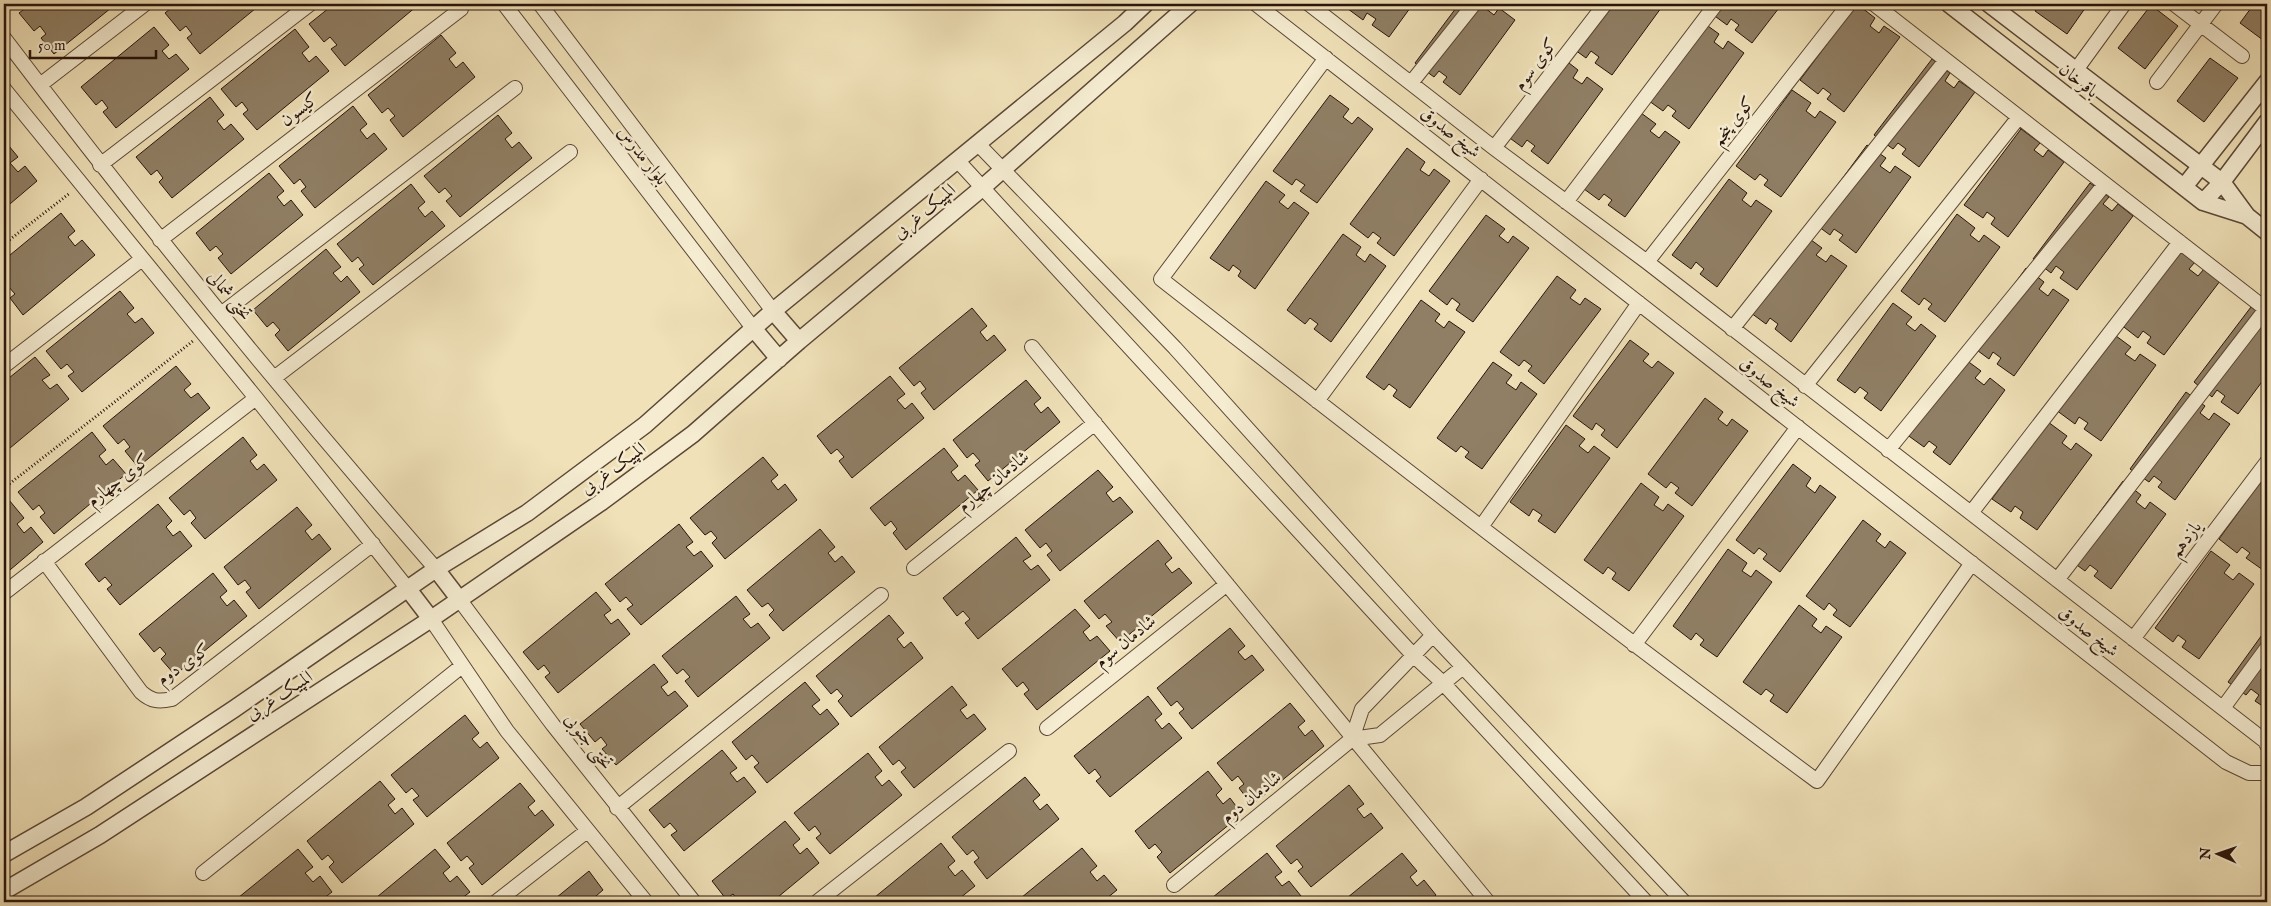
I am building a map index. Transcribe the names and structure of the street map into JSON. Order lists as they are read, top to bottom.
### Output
{
  "streets": {
    "street": [
      "کوی سوم",
      "باقرخان",
      "کیسون",
      "کوی پنجم",
      "شیخ صدوق",
      "بلوار مدرس",
      "المپیک غربی",
      "تختی شمالی",
      "کوی چهارم",
      "شادمان چهارم",
      "یازدهم",
      "شادمان سوم",
      "کوی دوم",
      "تختی جنوبی",
      "شادمان دوم"
    ]
  },
  "crossings": [
    ["کوی سوم", "شیخ صدوق"],
    ["کیسون", "تختی شمالی"],
    ["کوی پنجم", "شیخ صدوق"],
    ["شیخ صدوق", "یازدهم"],
    ["بلوار مدرس", "المپیک غربی"],
    ["المپیک غربی", "تختی شمالی"],
    ["المپیک غربی", "تختی جنوبی"],
    ["کوی چهارم", "کوی دوم"]
  ],
  "scale_bar": "50 m",
  "north": "left"
}
